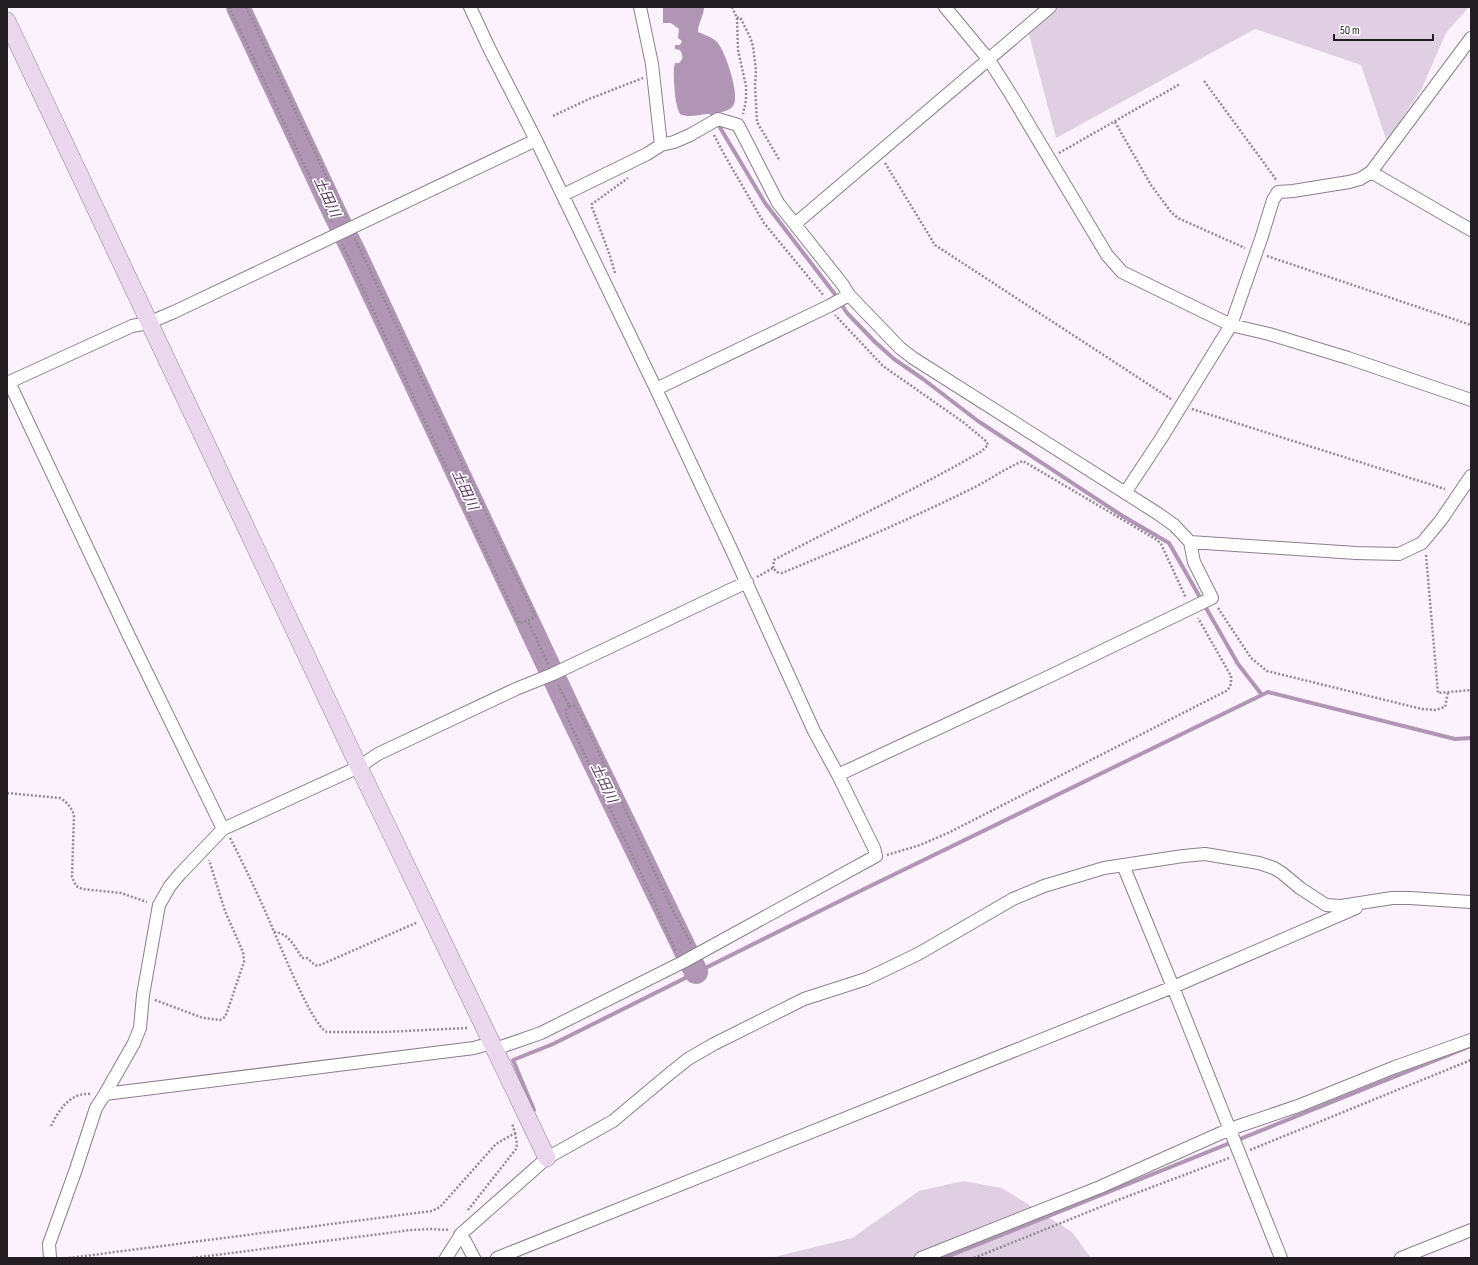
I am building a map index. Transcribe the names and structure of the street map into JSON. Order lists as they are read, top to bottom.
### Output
{
  "water": ["土田川"],
  "scale_bar": "50 m"
}
